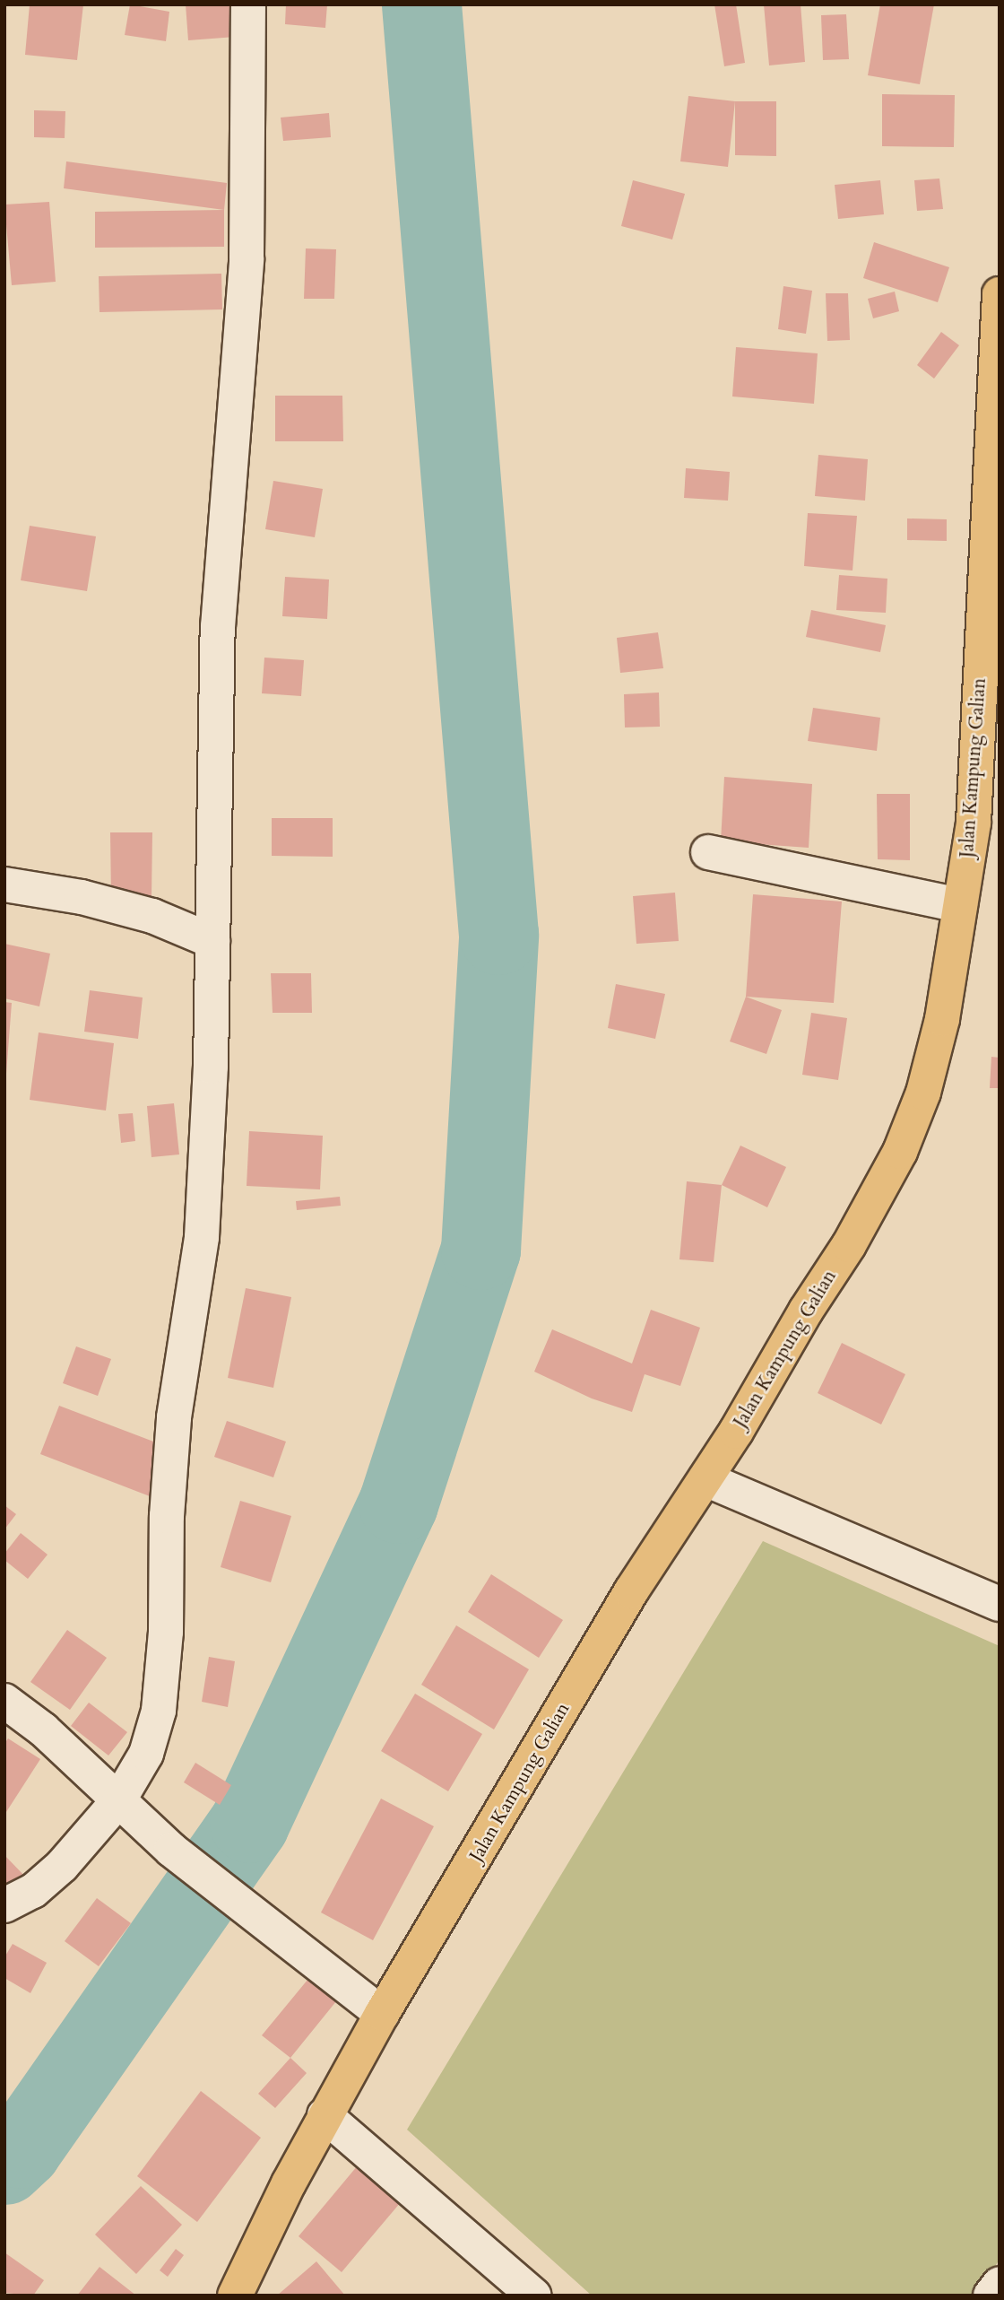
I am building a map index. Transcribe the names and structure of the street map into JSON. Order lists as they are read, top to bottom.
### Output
{
  "streets": {
    "main road": ["Jalan Kampung Galian"]
  }
}
